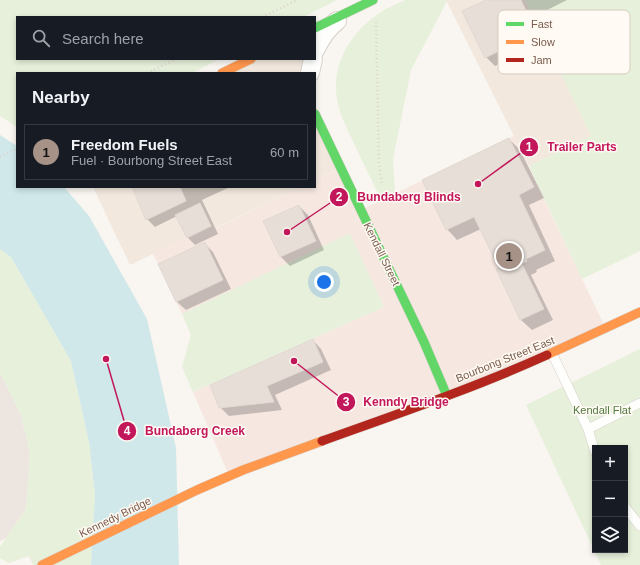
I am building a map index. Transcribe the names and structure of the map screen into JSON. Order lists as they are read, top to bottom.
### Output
{
  "streets": {
    "main road": ["Kendall Street", "Bourbong Street East", "Kennedy Bridge"]
  },
  "crossings": [
    ["Kendall Street", "Bourbong Street East"],
    ["Bourbong Street East", "Kennedy Bridge"]
  ],
  "parks": ["Kendall Flat"],
  "places": [
    "Trailer Parts",
    "Bundaberg Blinds",
    "Bundaberg Creek",
    "Kenndy Bridge"
  ],
  "legend": ["Fast", "Slow", "Jam"],
  "page": {
    "search": "Search here",
    "heading": "Nearby",
    "list": [
      {
        "mark": "1",
        "name": "Freedom Fuels",
        "note": "Fuel · Bourbong Street East",
        "value": "60 m"
      }
    ],
    "pins": "1",
    "map_buttons": ["+", "−"]
  }
}
